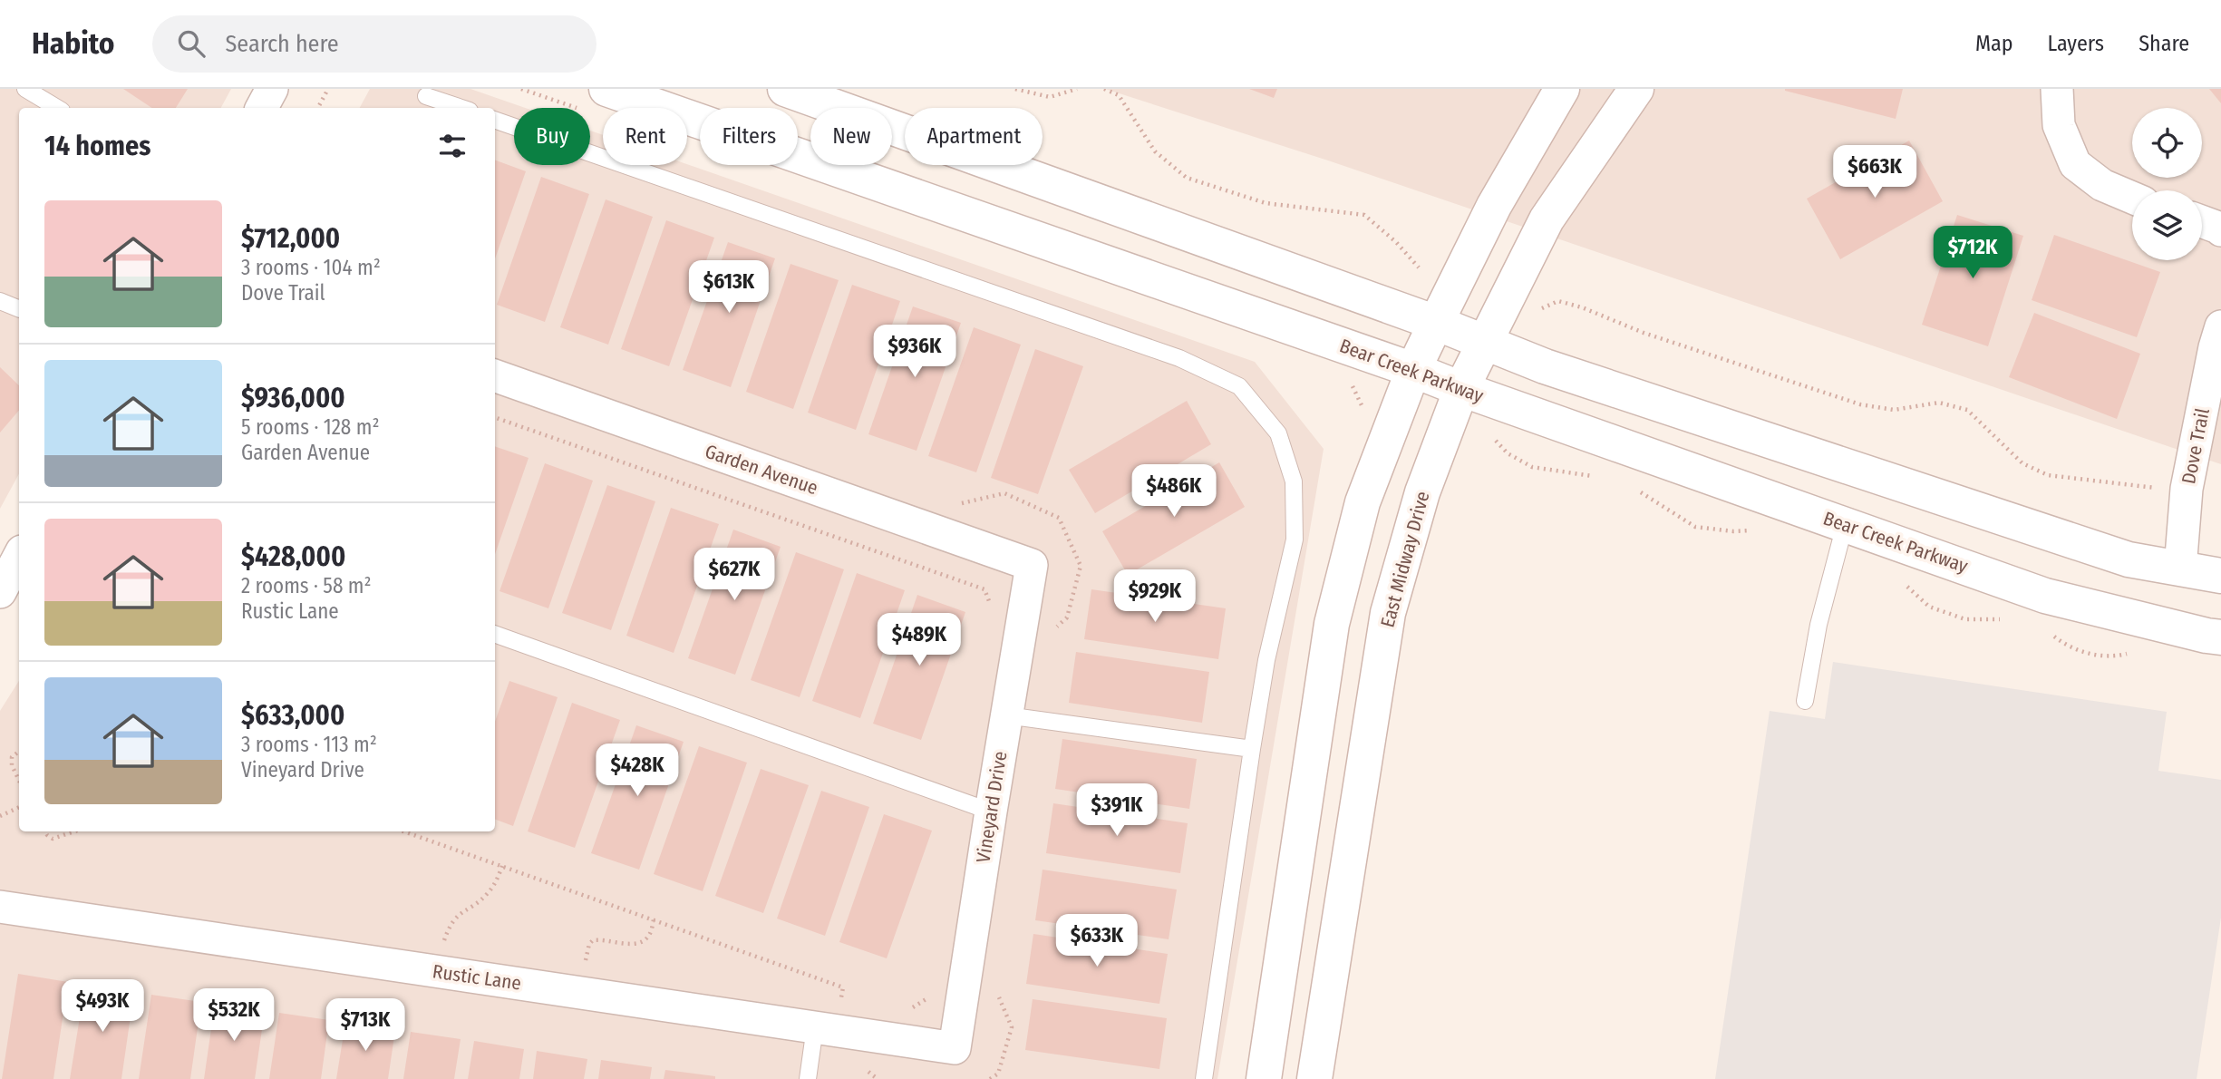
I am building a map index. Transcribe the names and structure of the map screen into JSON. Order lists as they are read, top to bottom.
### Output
{
  "streets": {
    "street": [
      "Bear Creek Parkway",
      "Dove Trail",
      "Garden Avenue",
      "East Midway Drive",
      "Vineyard Drive",
      "Rustic Lane"
    ]
  },
  "crossings": [
    ["Bear Creek Parkway", "East Midway Drive"],
    ["Garden Avenue", "Vineyard Drive"],
    ["Vineyard Drive", "Rustic Lane"]
  ],
  "page": {
    "header": "Habito",
    "search": "Search here",
    "nav": ["Map", "Layers", "Share"],
    "chip": [
      "Buy",
      "Rent",
      "Filters",
      "New",
      "Apartment"
    ],
    "heading": "14 homes",
    "price": [
      "$663K",
      "$712K",
      "$613K",
      "$936K",
      "$486K",
      "$627K",
      "$929K",
      "$489K",
      "$428K",
      "$391K",
      "$633K",
      "$493K",
      "$532K",
      "$713K"
    ],
    "list": [
      {
        "name": "$712,000",
        "note": "3 rooms · 104 m² · Dove Trail"
      },
      {
        "name": "$936,000",
        "note": "5 rooms · 128 m² · Garden Avenue"
      },
      {
        "name": "$428,000",
        "note": "2 rooms · 58 m² · Rustic Lane"
      },
      {
        "name": "$633,000",
        "note": "3 rooms · 113 m² · Vineyard Drive"
      }
    ]
  }
}
